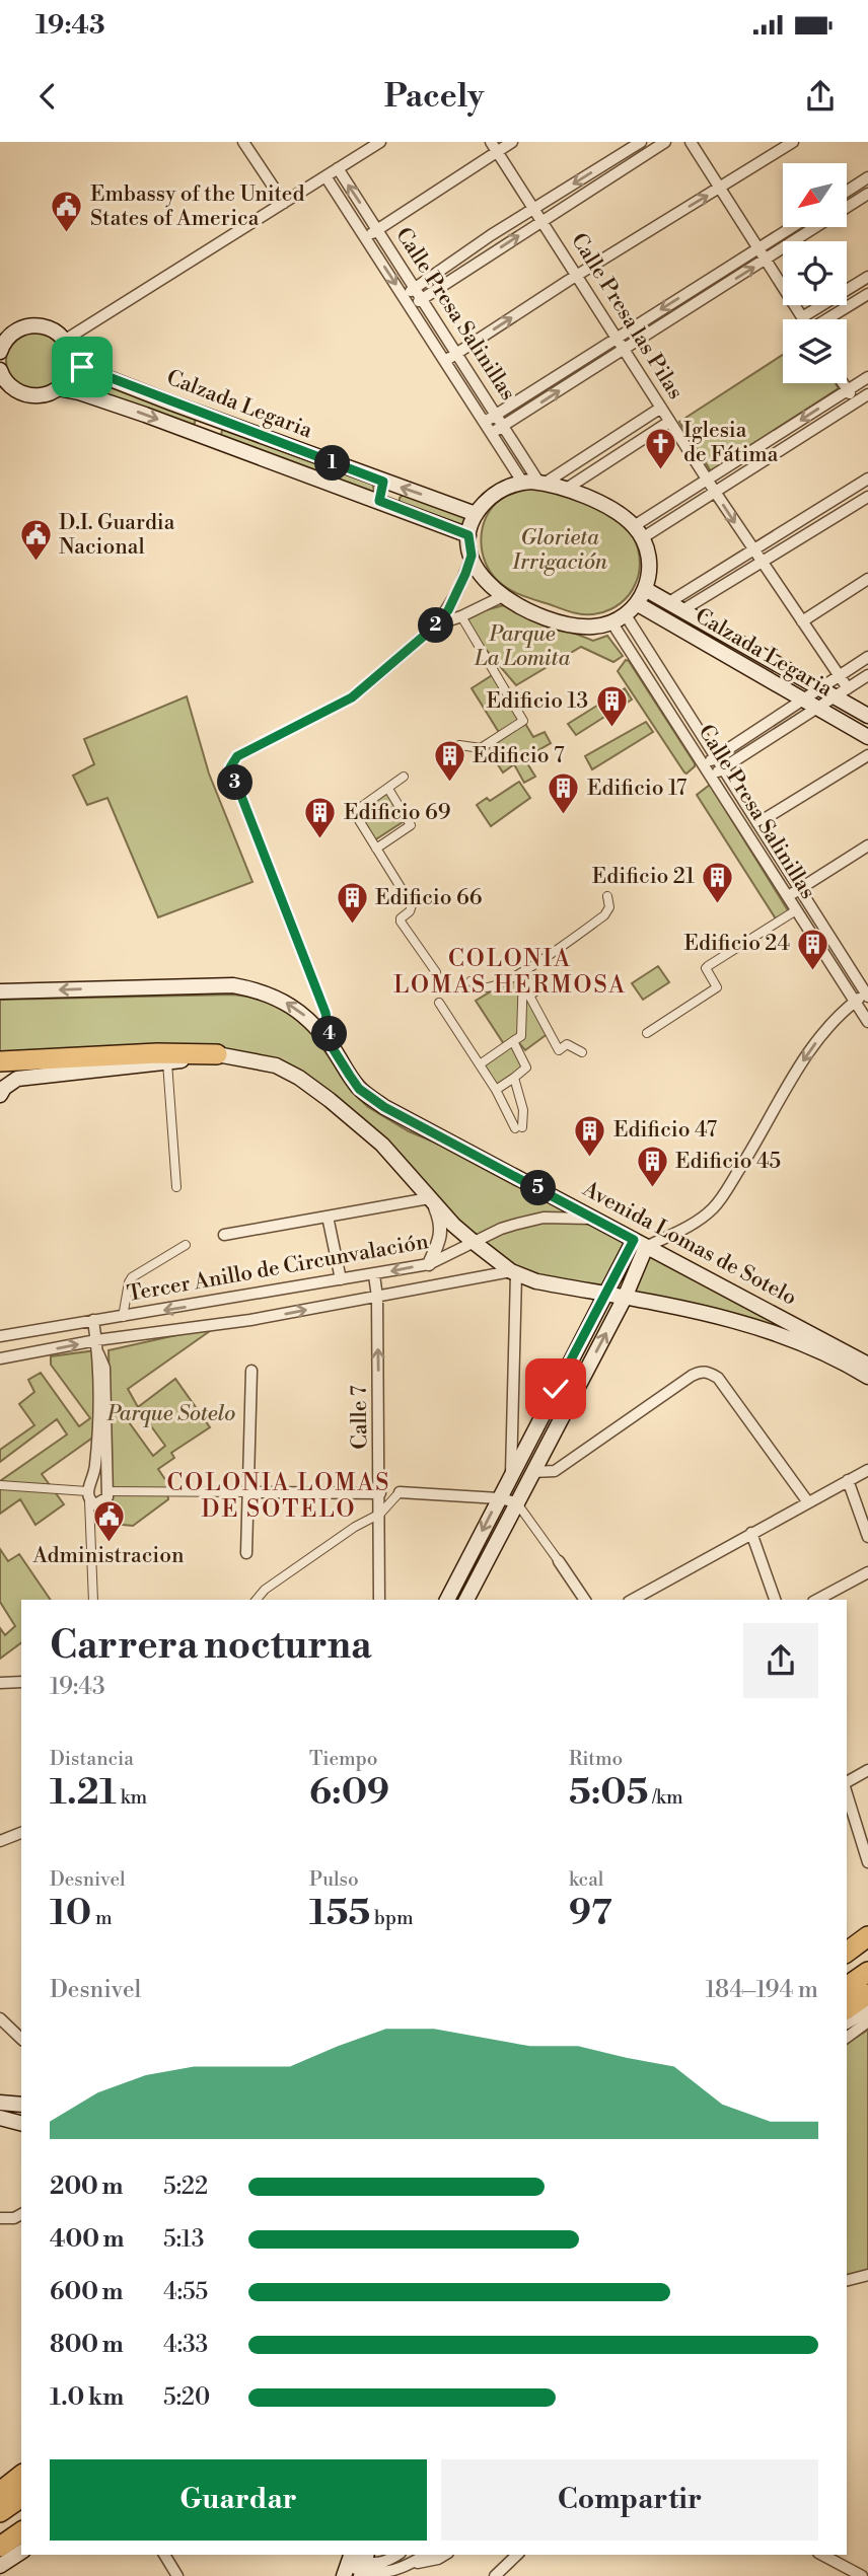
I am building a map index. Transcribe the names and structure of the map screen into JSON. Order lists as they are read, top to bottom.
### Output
{
  "streets": {
    "main road": ["Calzada Legaria", "Avenida Lomas de Sotelo"],
    "street": [
      "Calle Presa Salinillas",
      "Calle Presa las Pilas",
      "Tercer Anillo de Circunvalación",
      "Calle 7"
    ]
  },
  "crossings": [
    ["Calle Presa Salinillas", "Calzada Legaria"],
    ["Avenida Lomas de Sotelo", "Tercer Anillo de Circunvalación"],
    ["Tercer Anillo de Circunvalación", "Calle 7"]
  ],
  "one_way": ["Calle 7"],
  "districts": ["COLONIA LOMAS HERMOSA", "COLONIA LOMAS DE SOTELO"],
  "parks": ["Glorieta Irrigación", "Parque La Lomita", "Parque Sotelo"],
  "places": {
    "public building": ["Embassy of the United States of America", "D.I. Guardia Nacional", "Administracion"],
    "church": ["Iglesia de Fátima"],
    "building": [
      "Edificio 13",
      "Edificio 7",
      "Edificio 17",
      "Edificio 69",
      "Edificio 21",
      "Edificio 66",
      "Edificio 24",
      "Edificio 47",
      "Edificio 45"
    ]
  },
  "north": "bottom left",
  "page": {
    "status": "19:43",
    "header": "Pacely",
    "pins": [
      "1",
      "2",
      "3",
      "4",
      "5"
    ],
    "heading": ["Carrera nocturna", "19:43"],
    "stats": [
      ["Distancia", "1.21 km"],
      ["Tiempo", "6:09"],
      ["Ritmo", "5:05 /km"],
      ["Desnivel", "10 m"],
      ["Pulso", "155 bpm"],
      ["kcal", "97"]
    ],
    "chart": ["Desnivel", "184–194 m"],
    "list": [
      {
        "name": "200 m",
        "note": "5:22"
      },
      {
        "name": "400 m",
        "note": "5:13"
      },
      {
        "name": "600 m",
        "note": "4:55"
      },
      {
        "name": "800 m",
        "note": "4:33"
      },
      {
        "name": "1.0 km",
        "note": "5:20"
      }
    ],
    "buttons": ["Guardar", "Compartir"]
  }
}
